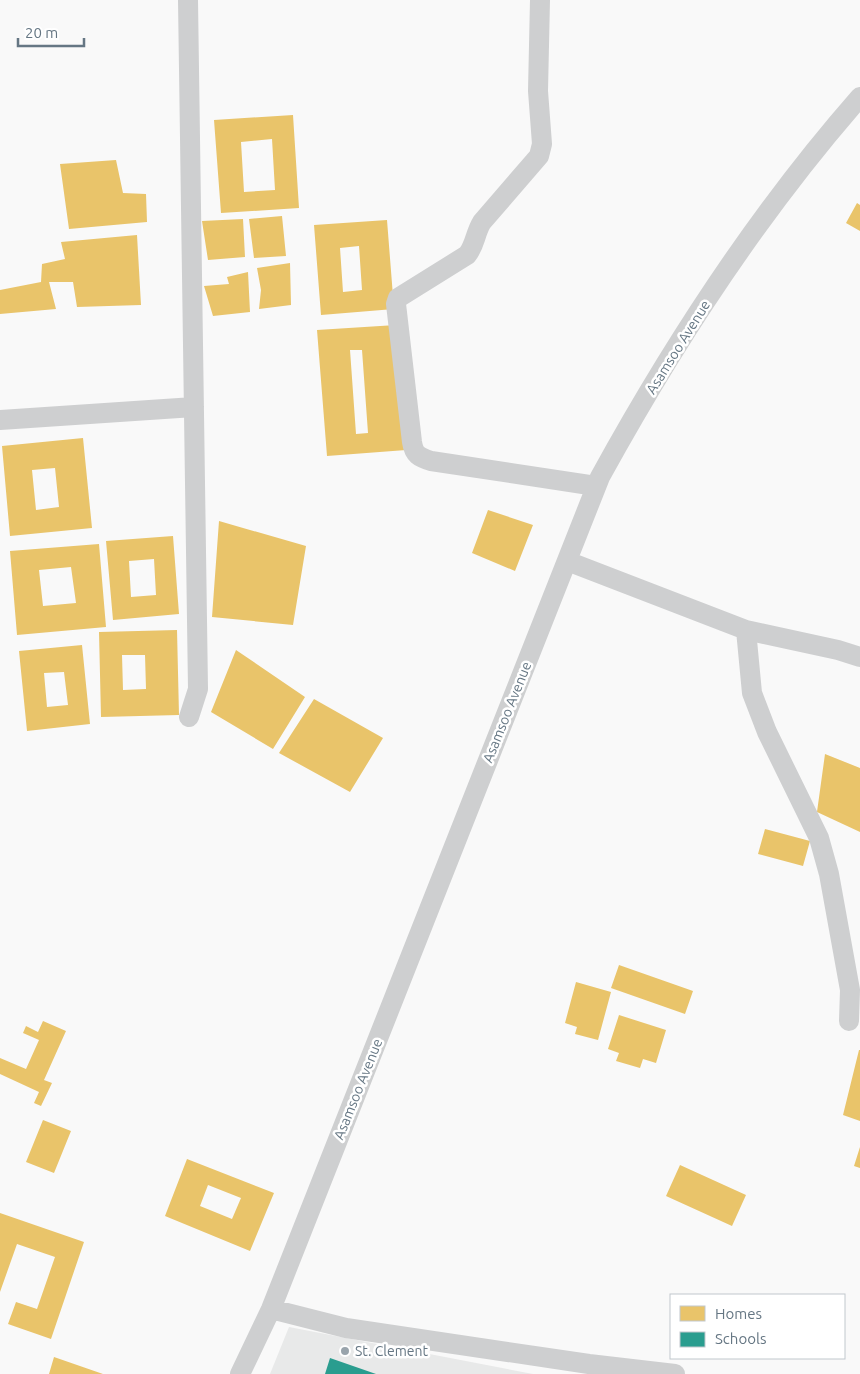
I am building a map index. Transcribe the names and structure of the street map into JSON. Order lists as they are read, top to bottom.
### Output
{
  "streets": {
    "street": ["Asamsoo Avenue"]
  },
  "places": ["St. Clement"],
  "legend": ["Homes", "Schools"],
  "scale_bar": "20 m"
}
